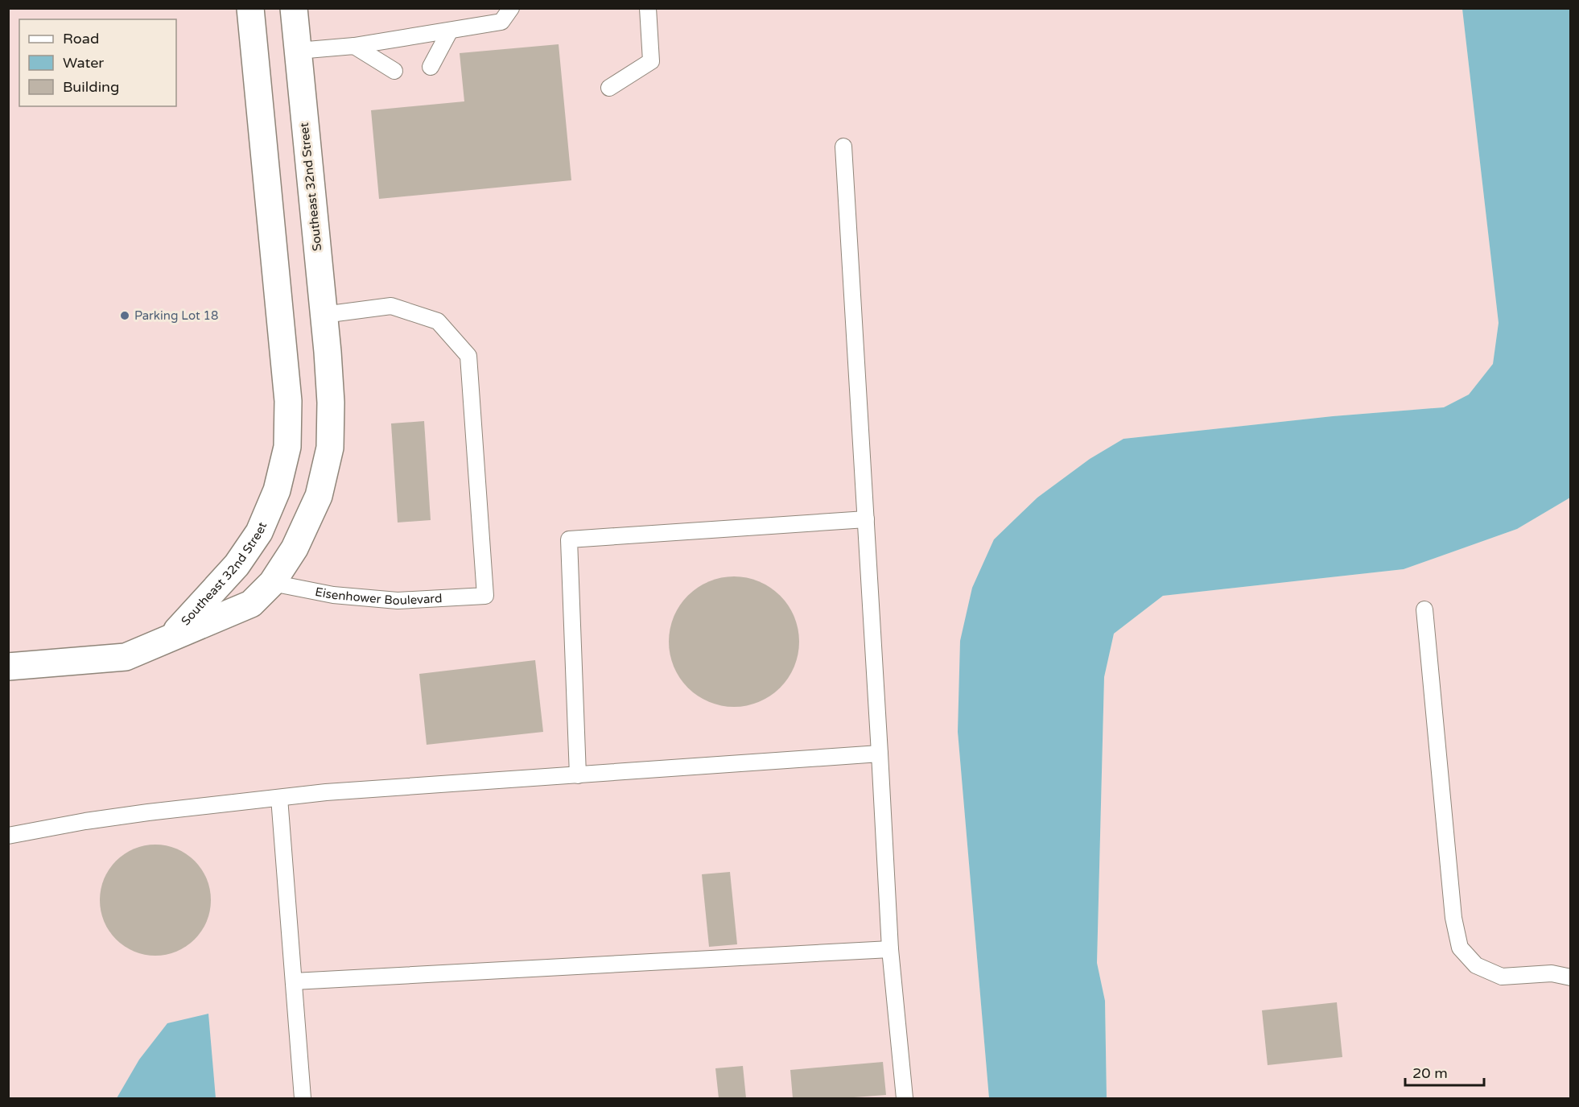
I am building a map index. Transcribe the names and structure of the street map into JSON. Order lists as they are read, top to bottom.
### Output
{
  "streets": {
    "street": ["Southeast 32nd Street"],
    "lane": ["Eisenhower Boulevard"]
  },
  "crossings": [
    ["Southeast 32nd Street", "Eisenhower Boulevard"]
  ],
  "places": ["Parking Lot 18"],
  "legend": ["Road", "Water", "Building"],
  "scale_bar": "20 m"
}
